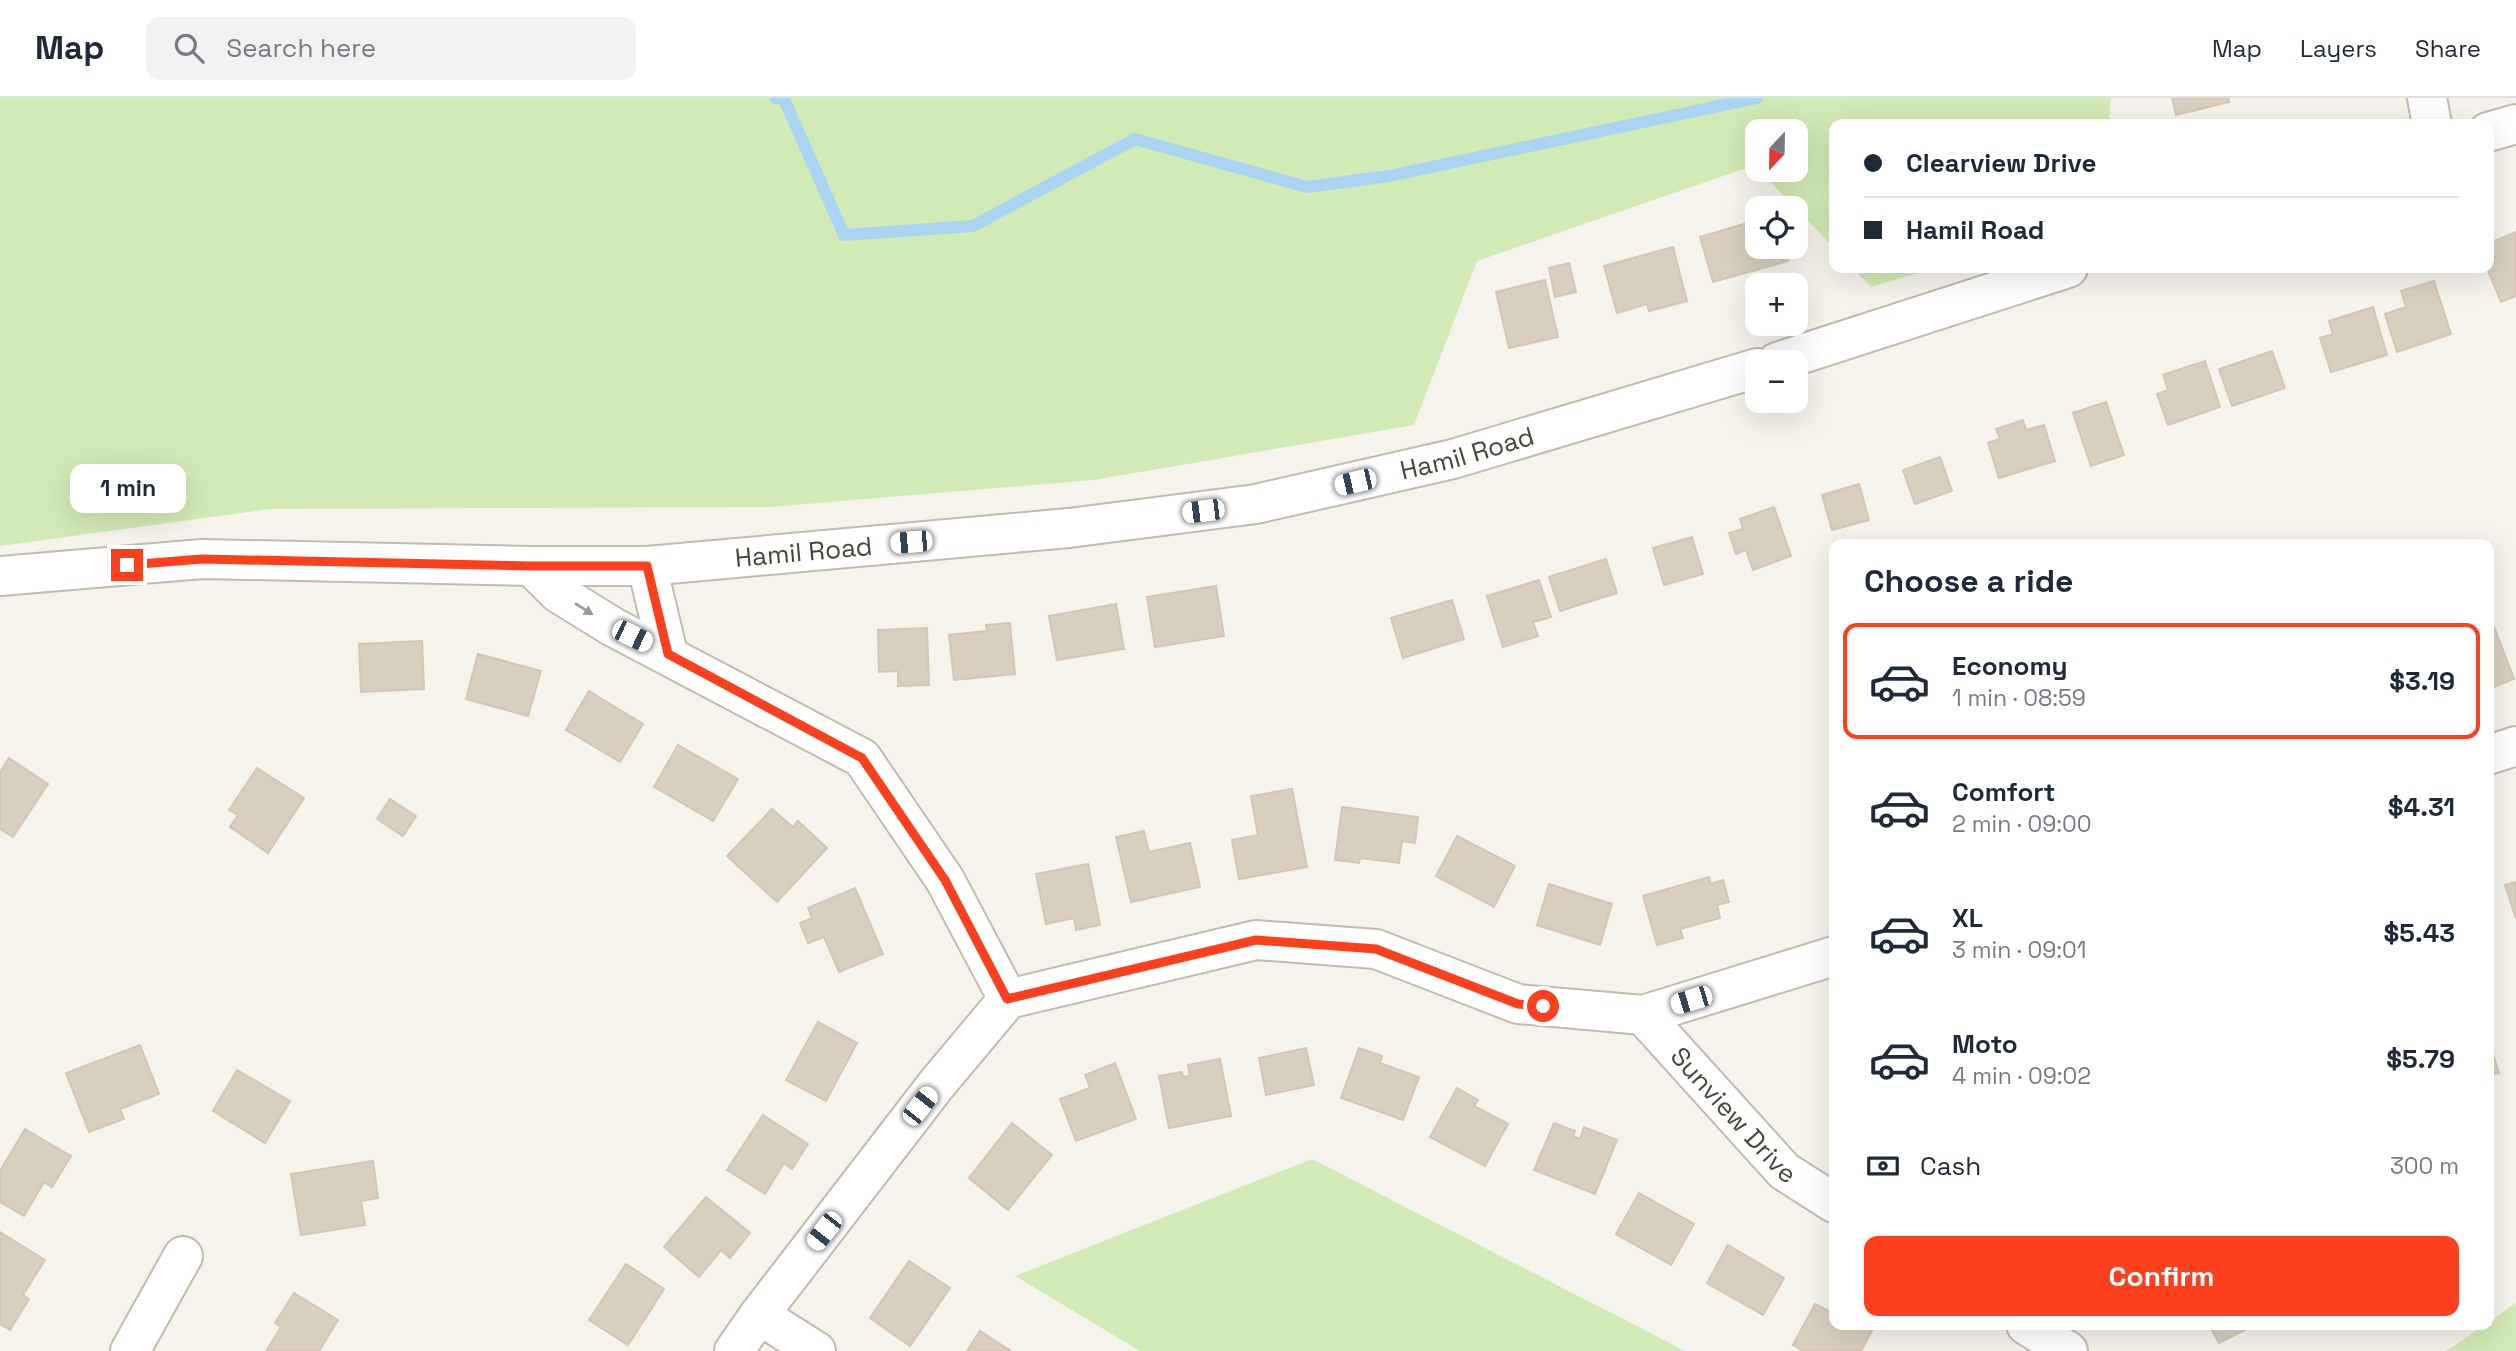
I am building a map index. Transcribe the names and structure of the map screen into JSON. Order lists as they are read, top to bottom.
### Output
{
  "streets": {
    "street": ["Hamil Road", "Sunview Drive"]
  },
  "north": "bottom",
  "page": {
    "header": "Map",
    "search": "Search here",
    "nav": ["Map", "Layers", "Share"],
    "map_buttons": ["+", "−"],
    "banner": ["Clearview Drive", "Hamil Road"],
    "bubble": "1 min",
    "heading": "Choose a ride",
    "list": [
      {
        "name": "Economy",
        "note": "1 min · 08:59",
        "value": "$3.19"
      },
      {
        "name": "Comfort",
        "note": "2 min · 09:00",
        "value": "$4.31"
      },
      {
        "name": "XL",
        "note": "3 min · 09:01",
        "value": "$5.43"
      },
      {
        "name": "Moto",
        "note": "4 min · 09:02",
        "value": "$5.79"
      }
    ],
    "pay": ["Cash", "300 m"],
    "buttons": "Confirm"
  }
}
